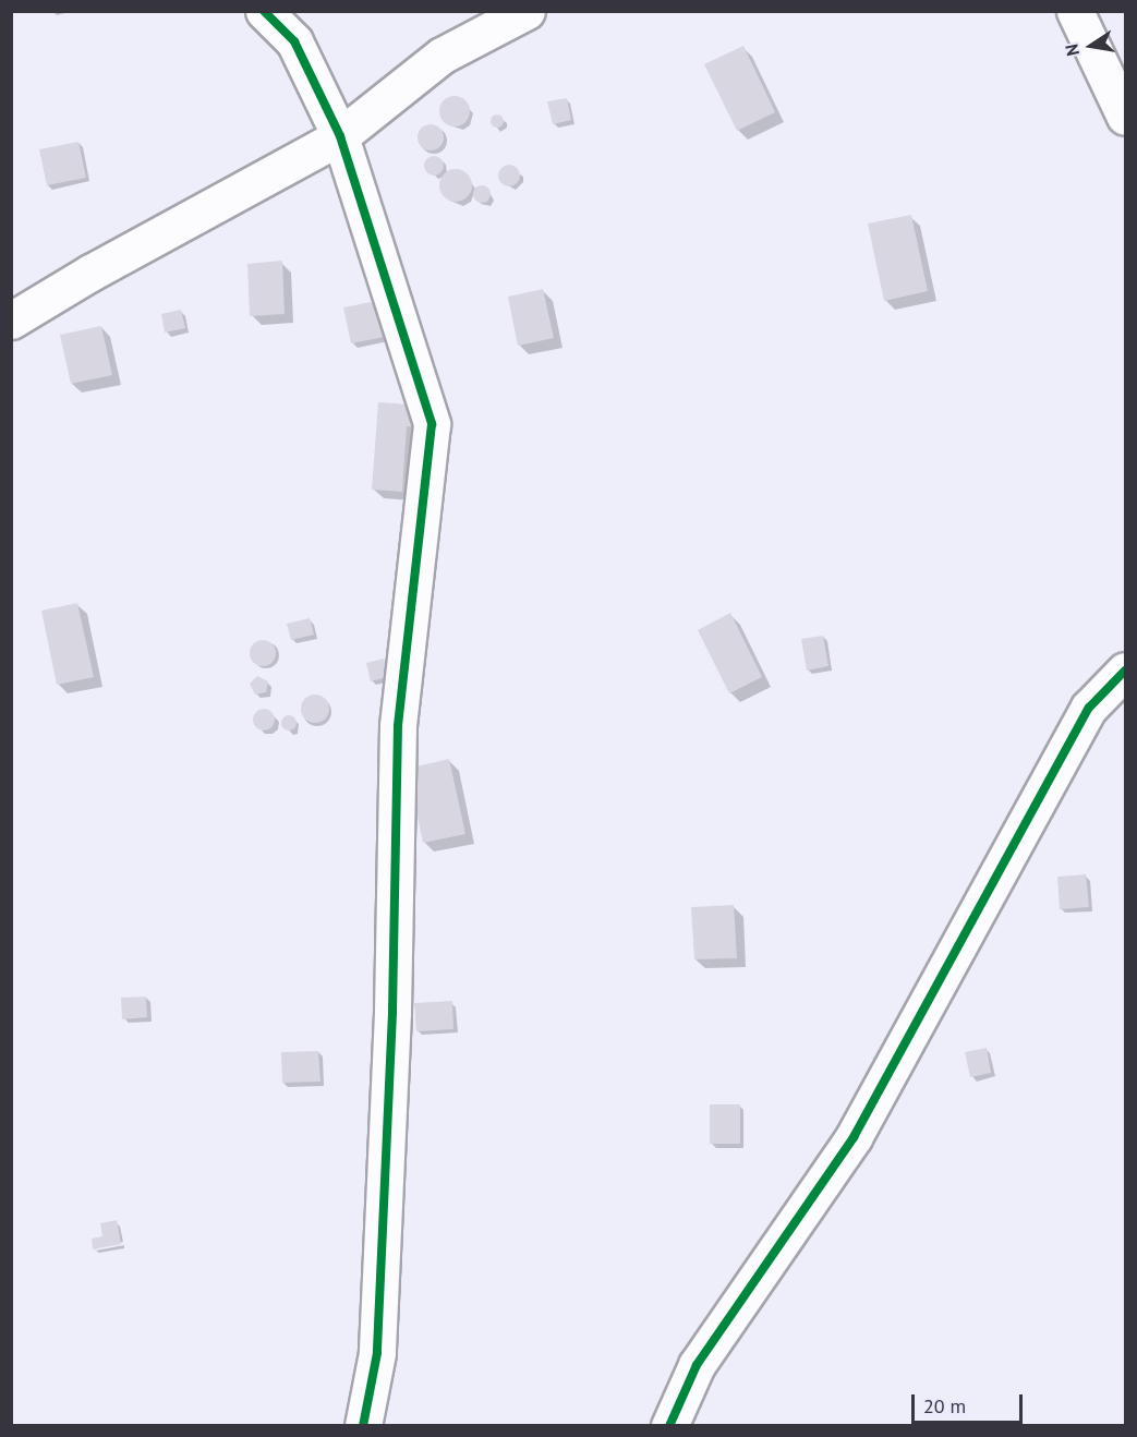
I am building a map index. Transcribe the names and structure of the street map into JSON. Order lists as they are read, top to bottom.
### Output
{
  "scale_bar": "20 m",
  "north": "left"
}
